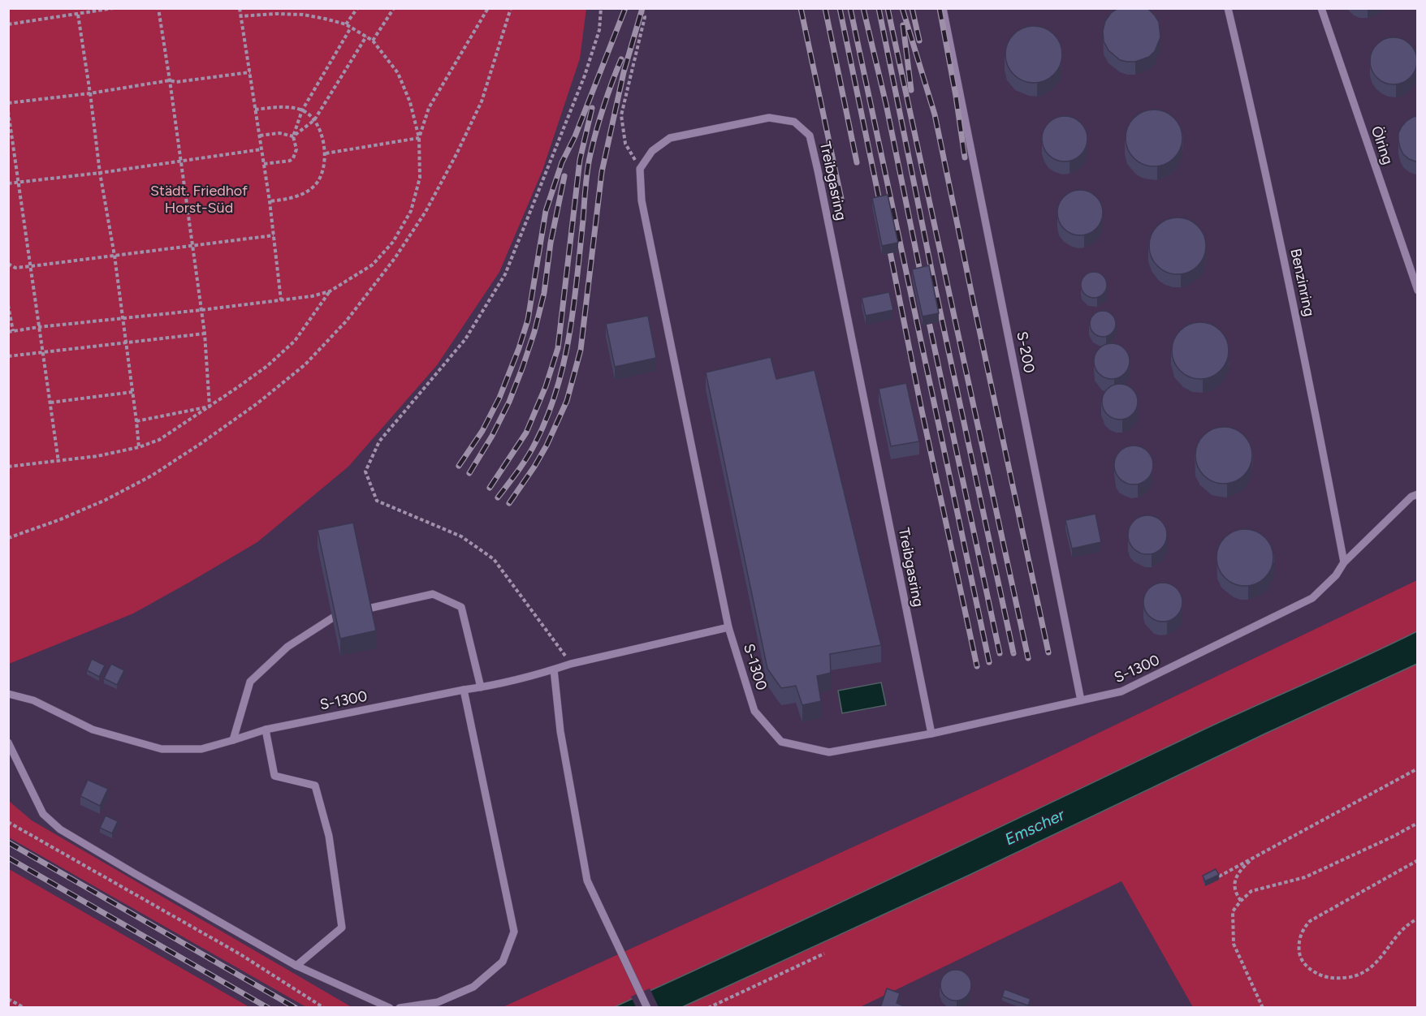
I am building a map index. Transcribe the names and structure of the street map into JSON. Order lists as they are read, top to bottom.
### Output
{
  "streets": {
    "lane": [
      "Ölring",
      "Treibgasring",
      "Benzinring",
      "S-200",
      "S-1300"
    ]
  },
  "crossings": [
    ["Treibgasring", "S-1300"],
    ["Benzinring", "S-1300"],
    ["S-200", "S-1300"]
  ],
  "water": ["Emscher"],
  "parks": ["Städt. Friedhof Horst-Süd"]
}
